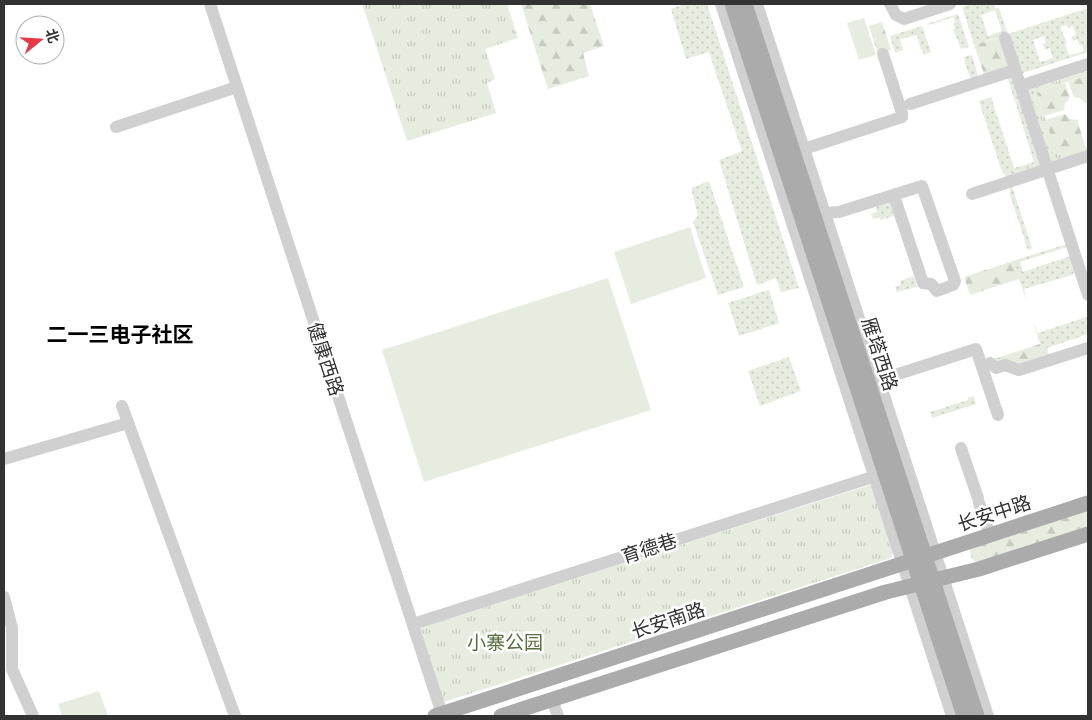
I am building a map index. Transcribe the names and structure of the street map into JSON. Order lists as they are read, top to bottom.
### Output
{
  "streets": {
    "main road": ["雁塔西路", "长安中路", "长安南路"],
    "street": ["健康西路", "育德巷"]
  },
  "crossings": [
    ["雁塔西路", "长安中路"],
    ["雁塔西路", "育德巷"],
    ["雁塔西路", "长安南路"],
    ["健康西路", "育德巷"],
    ["健康西路", "长安南路"],
    ["长安中路", "长安南路"]
  ],
  "districts": ["二一三电子社区"],
  "parks": ["小寨公园"],
  "north": "right"
}
